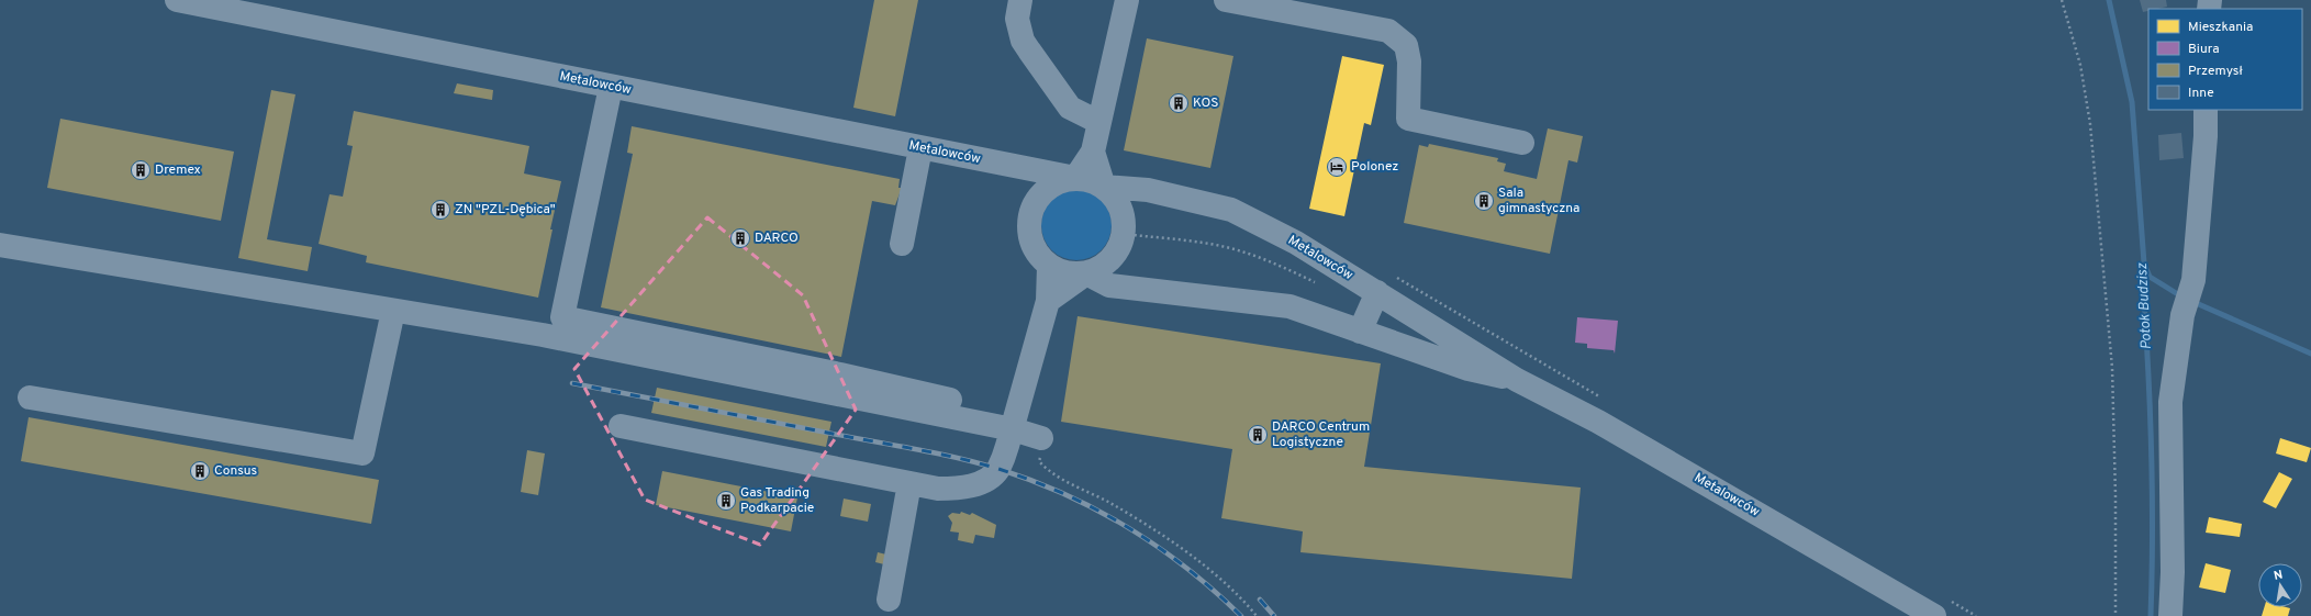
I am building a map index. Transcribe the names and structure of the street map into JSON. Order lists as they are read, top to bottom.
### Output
{
  "streets": {
    "street": ["Metalowców"]
  },
  "water": ["Potok Budzisz"],
  "places": {
    "building": [
      "KOS",
      "Dremex",
      "Sala gimnastyczna",
      "ZN \"PZL-Dębica\"",
      "DARCO",
      "DARCO Centrum Logistyczne",
      "Consus",
      "Gas Trading Podkarpacie"
    ],
    "hotel": ["Polonez"]
  },
  "legend": [
    "Mieszkania",
    "Biura",
    "Przemysł",
    "Inne"
  ],
  "north": "top"
}
